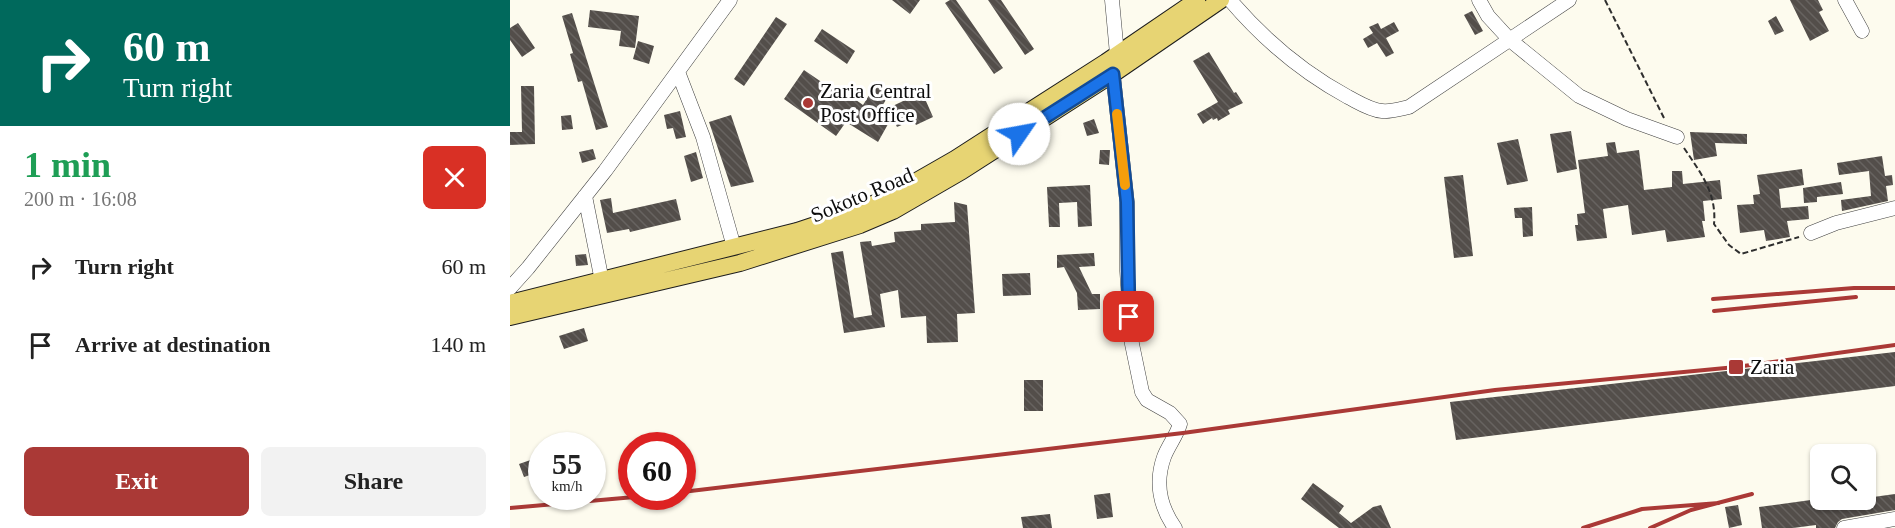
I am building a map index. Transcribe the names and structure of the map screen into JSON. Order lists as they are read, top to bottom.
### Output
{
  "streets": {
    "main road": ["Sokoto Road"]
  },
  "places": {
    "other": ["Zaria Central Post Office"],
    "transit": ["Zaria"]
  },
  "page": {
    "turn": ["60 m", "Turn right"],
    "heading": ["1 min", "200 m · 16:08"],
    "list": [
      {
        "name": "Turn right",
        "value": "60 m"
      },
      {
        "name": "Arrive at destination",
        "value": "140 m"
      }
    ],
    "speed": "55 km/h",
    "limit": "60",
    "buttons": ["Exit", "Share"]
  }
}
